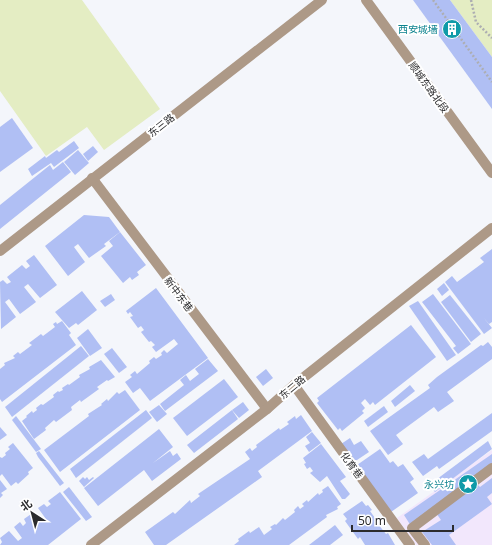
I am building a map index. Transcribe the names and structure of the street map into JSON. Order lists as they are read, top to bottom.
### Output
{
  "streets": {
    "street": [
      "顺城东路北段",
      "东三路",
      "新中东巷",
      "东二路",
      "化育巷"
    ]
  },
  "crossings": [
    ["东三路", "新中东巷"],
    ["新中东巷", "东二路"],
    ["东二路", "化育巷"]
  ],
  "places": {
    "building": ["西安城墙"],
    "place": ["永兴坊"]
  },
  "scale_bar": "50 m",
  "north": "top left"
}
